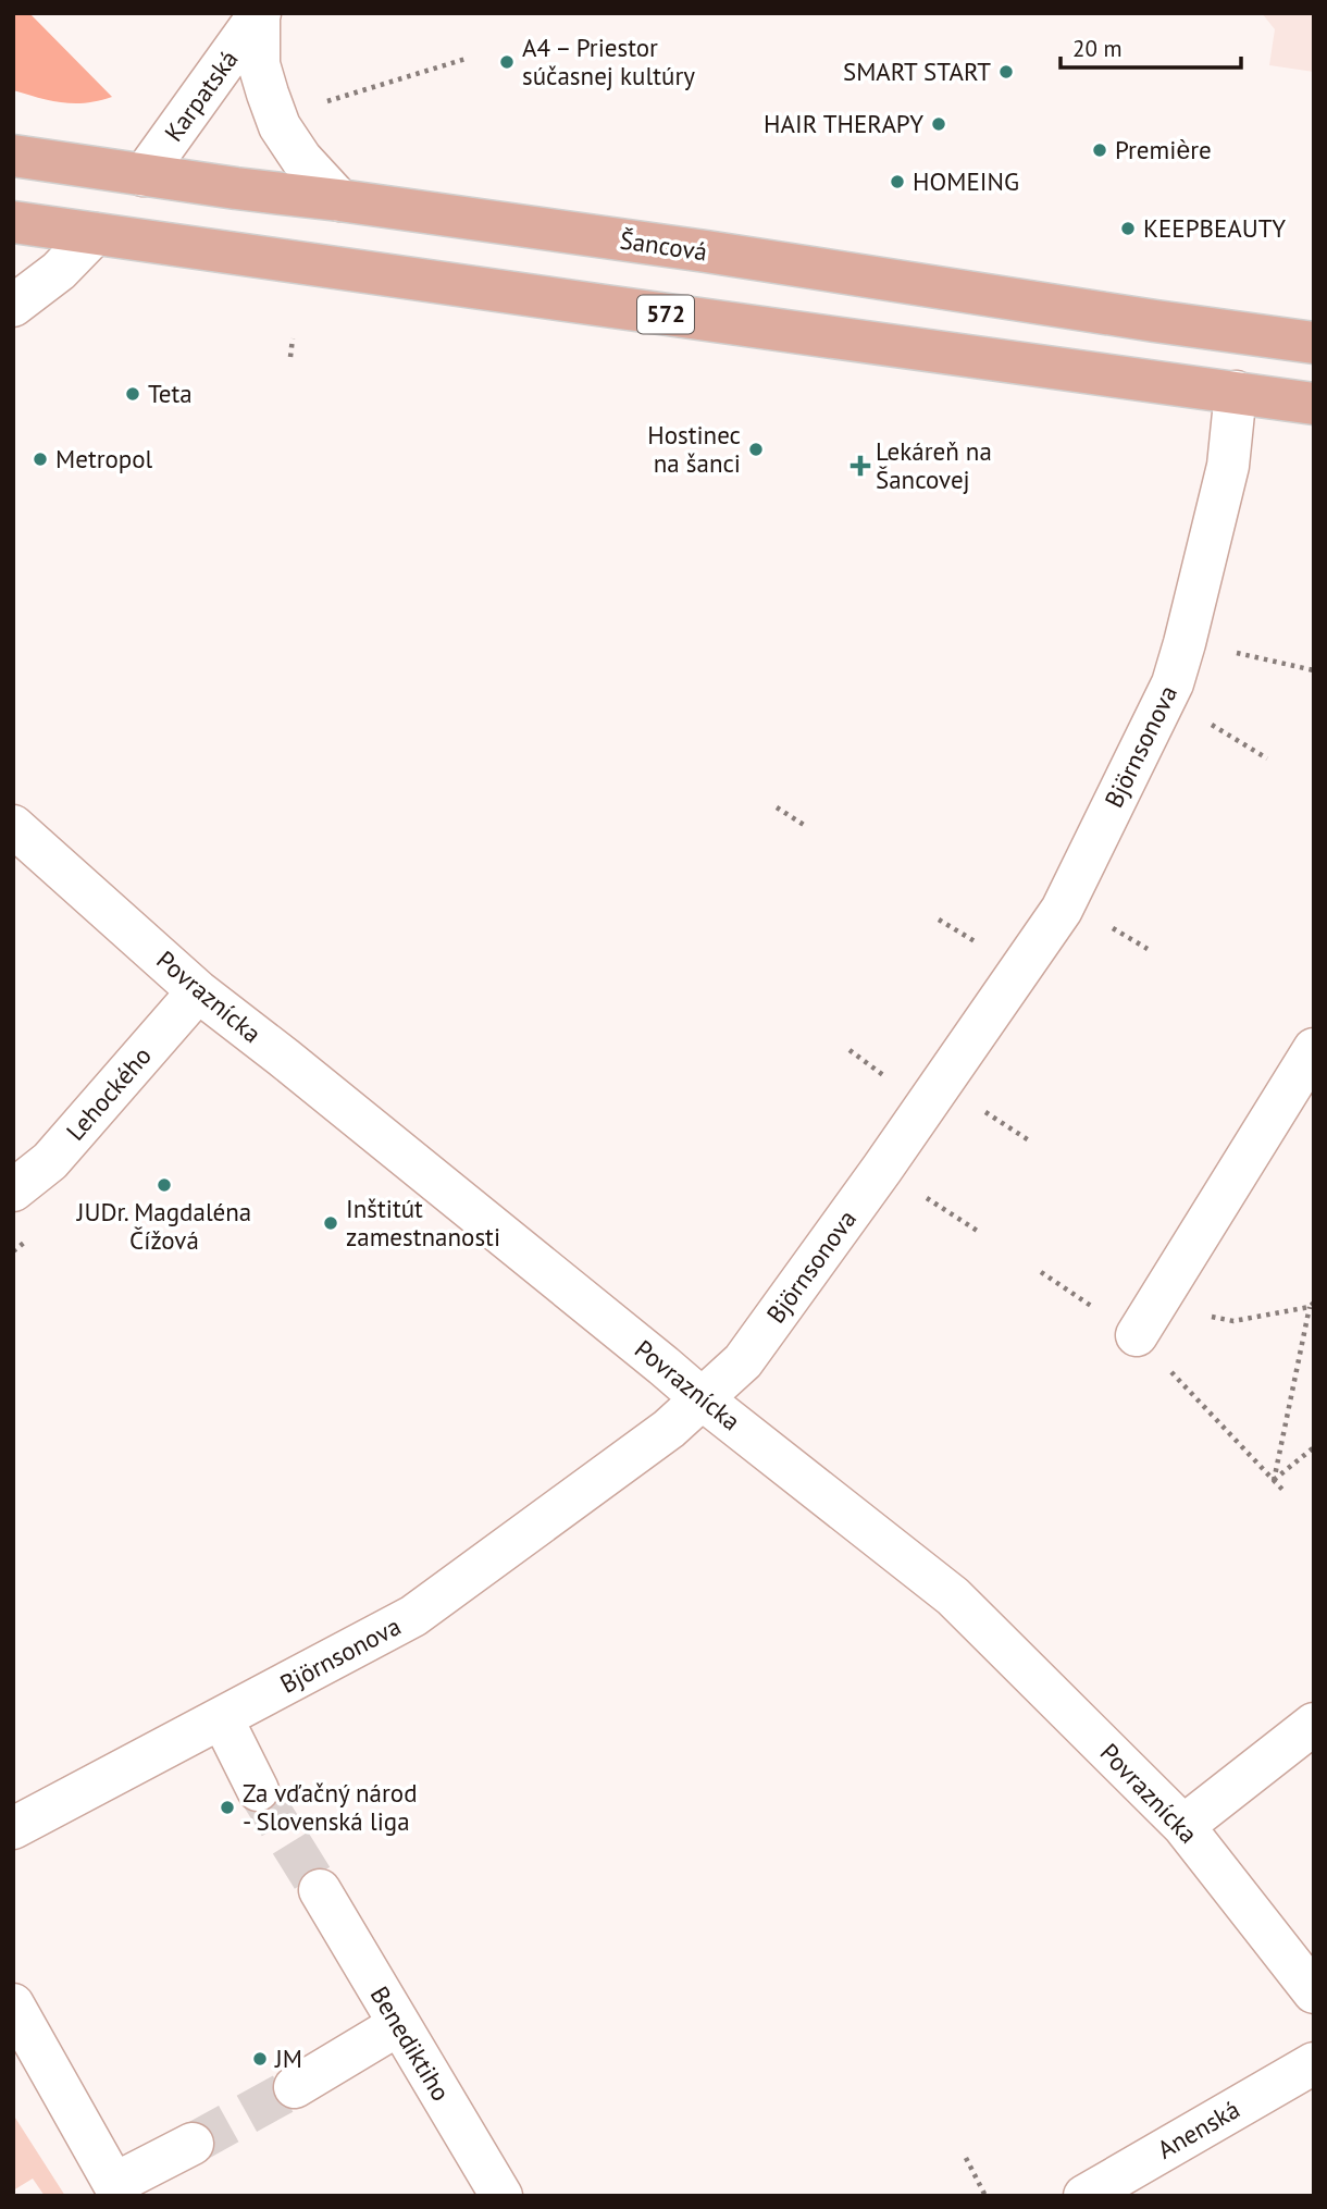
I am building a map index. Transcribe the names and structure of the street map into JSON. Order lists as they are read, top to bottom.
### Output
{
  "streets": {
    "main road": ["Šancová", "572"],
    "street": [
      "Karpatská",
      "Björnsonova",
      "Povraznícka",
      "Lehockého",
      "Benediktiho",
      "Anenská"
    ]
  },
  "crossings": [
    ["Karpatská", "Šancová"],
    ["572", "Björnsonova"],
    ["Björnsonova", "Povraznícka"],
    ["Povraznícka", "Lehockého"]
  ],
  "places": {
    "other": [
      "A4 – Priestor súčasnej kultúry",
      "SMART START",
      "HAIR THERAPY",
      "Premiѐre",
      "HOMEING",
      "KEEPBEAUTY",
      "Teta",
      "Hostinec na šanci",
      "Metropol",
      "JUDr. Magdaléna Čížová",
      "Inštitút zamestnanosti",
      "Za vďačný národ - Slovenská liga",
      "JM"
    ],
    "health": ["Lekáreň na Šancovej"]
  },
  "scale_bar": "20 m"
}
